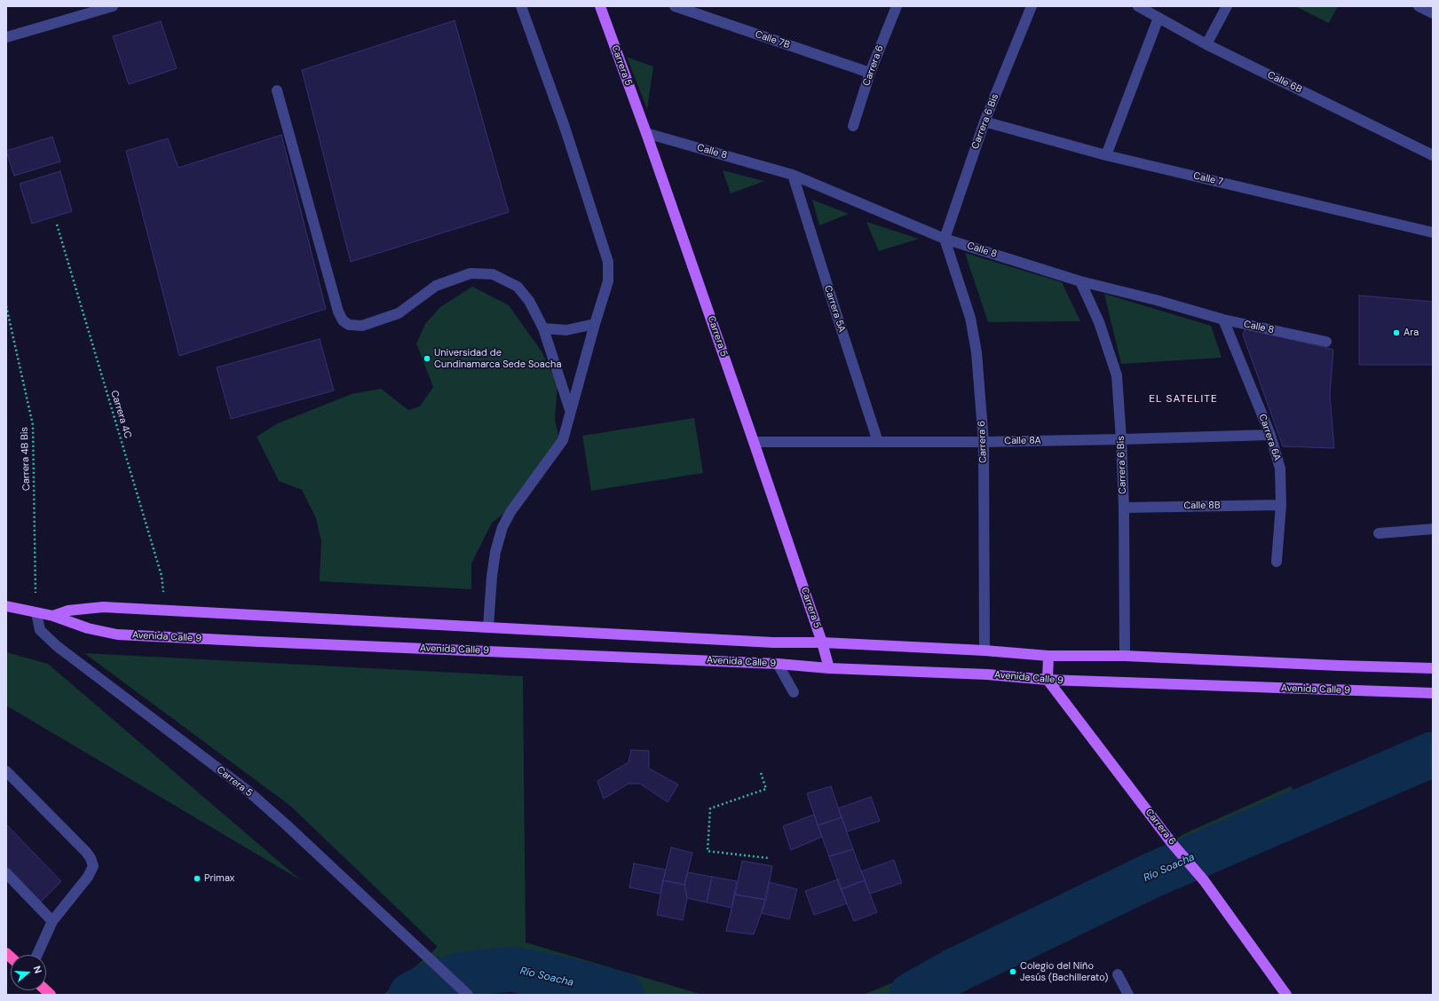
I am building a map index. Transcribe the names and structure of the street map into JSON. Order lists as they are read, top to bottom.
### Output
{
  "streets": {
    "main road": ["Carrera 5", "Carrera 6", "Avenida Calle 9"],
    "street": [
      "Calle 7B",
      "Calle 6B",
      "Carrera 6 Bis",
      "Calle 8",
      "Calle 7",
      "Carrera 5A",
      "Carrera 6A",
      "Calle 8A",
      "Calle 8B"
    ],
    "path": ["Carrera 4C", "Carrera 4B Bis"]
  },
  "crossings": [
    ["Calle 7B", "Carrera 6"],
    ["Carrera 5", "Calle 8"],
    ["Carrera 5", "Calle 8A"],
    ["Carrera 5", "Carrera 4B Bis"],
    ["Carrera 5", "Avenida Calle 9"],
    ["Carrera 6", "Carrera 6 Bis"],
    ["Carrera 6", "Calle 8"],
    ["Carrera 6", "Calle 8A"],
    ["Carrera 6", "Avenida Calle 9"],
    ["Carrera 6 Bis", "Calle 8"],
    ["Carrera 6 Bis", "Calle 7"],
    ["Carrera 6 Bis", "Calle 8A"],
    ["Carrera 6 Bis", "Calle 8B"],
    ["Carrera 6 Bis", "Avenida Calle 9"],
    ["Calle 8", "Carrera 5A"],
    ["Calle 8", "Carrera 6A"],
    ["Carrera 5A", "Calle 8A"],
    ["Carrera 4C", "Avenida Calle 9"],
    ["Carrera 6A", "Calle 8A"],
    ["Carrera 6A", "Calle 8B"],
    ["Carrera 4B Bis", "Avenida Calle 9"]
  ],
  "districts": ["EL SATELITE"],
  "water": ["Río Soacha"],
  "places": [
    "Ara",
    "Universidad de Cundinamarca Sede Soacha",
    "Primax",
    "Colegio del Niño Jesús (Bachillerato)"
  ],
  "north": "right"
}
